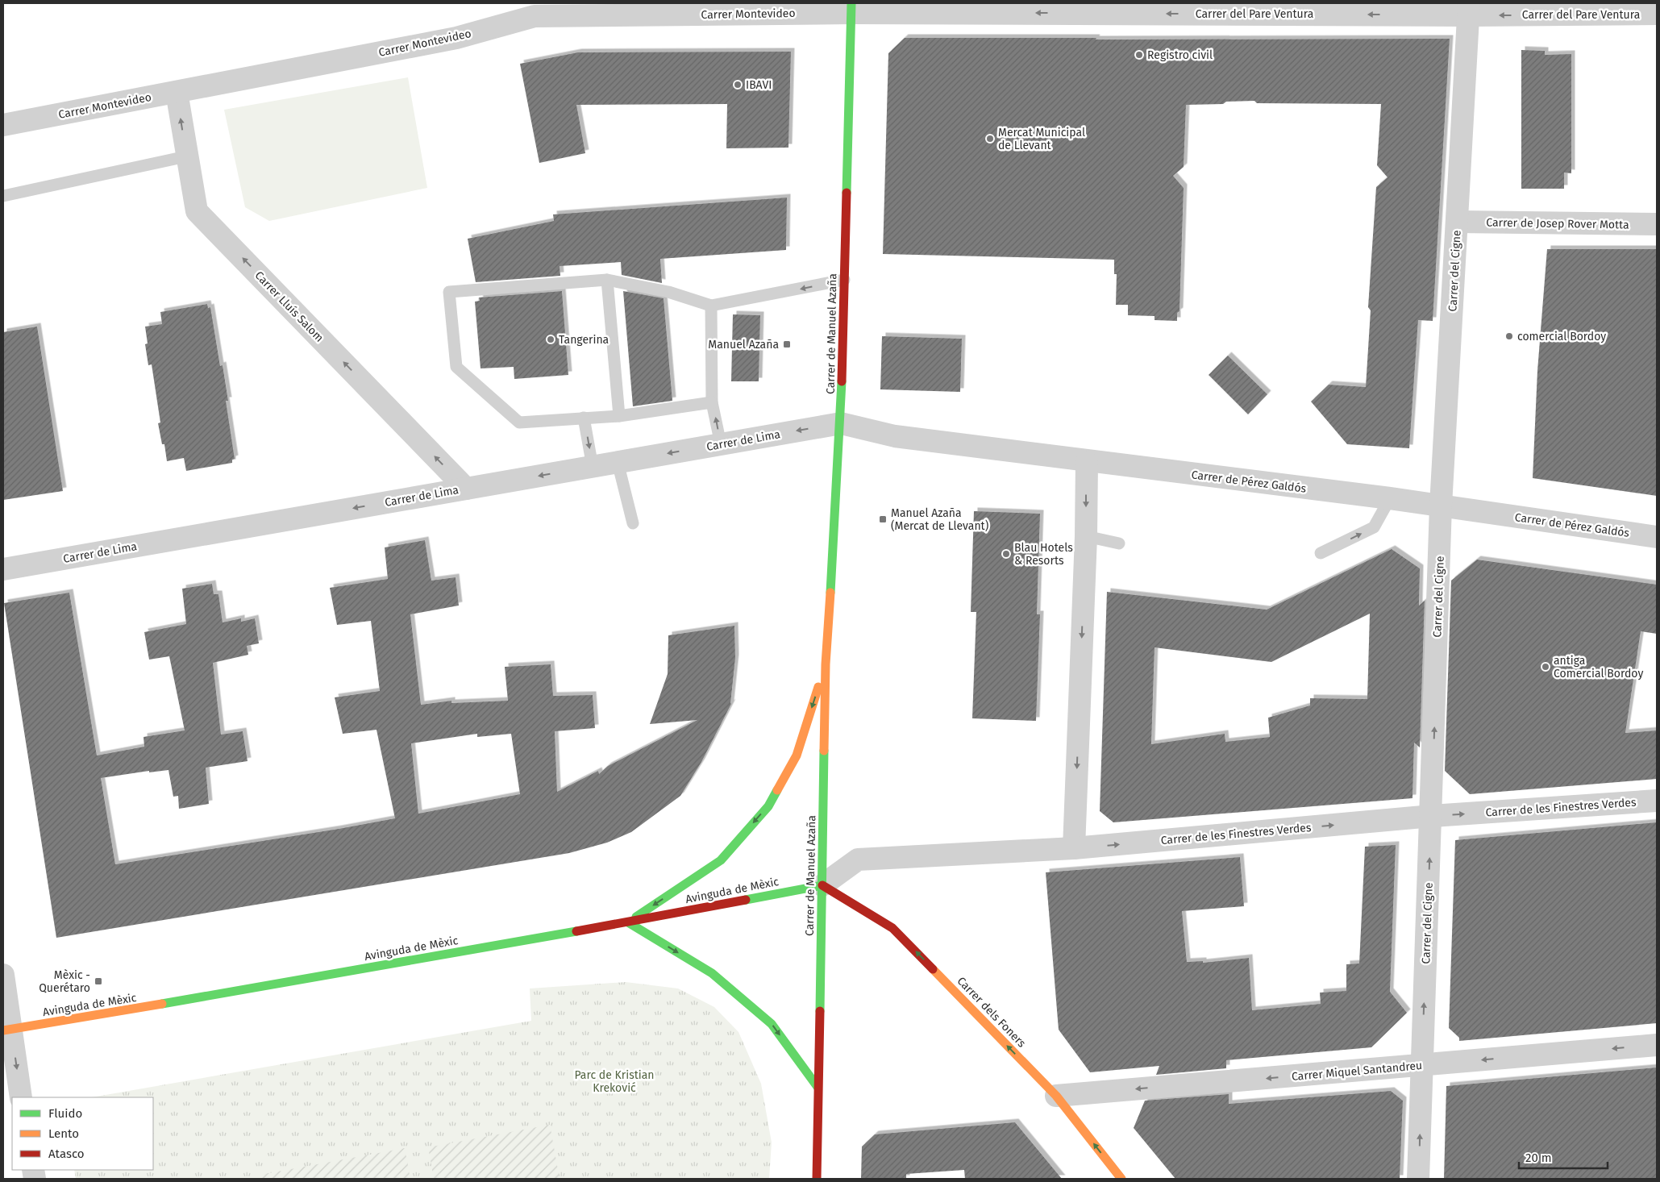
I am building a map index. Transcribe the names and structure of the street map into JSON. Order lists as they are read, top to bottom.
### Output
{
  "streets": {
    "street": [
      "Carrer Montevideo",
      "Carrer del Pare Ventura",
      "Carrer de Josep Rover Motta",
      "Carrer del Cigne",
      "Carrer Lluís Salom",
      "Carrer de Manuel Azaña",
      "Carrer de Lima",
      "Carrer de Pérez Galdós",
      "Carrer de les Finestres Verdes",
      "Avinguda de Mèxic",
      "Carrer dels Foners",
      "Carrer Miquel Santandreu"
    ]
  },
  "crossings": [
    ["Carrer Montevideo", "Carrer del Pare Ventura"],
    ["Carrer Montevideo", "Carrer Lluís Salom"],
    ["Carrer Montevideo", "Carrer de Manuel Azaña"],
    ["Carrer del Pare Ventura", "Carrer del Cigne"],
    ["Carrer del Pare Ventura", "Carrer de Manuel Azaña"],
    ["Carrer de Josep Rover Motta", "Carrer del Cigne"],
    ["Carrer del Cigne", "Carrer de Pérez Galdós"],
    ["Carrer del Cigne", "Carrer de les Finestres Verdes"],
    ["Carrer del Cigne", "Carrer Miquel Santandreu"],
    ["Carrer Lluís Salom", "Carrer de Lima"],
    ["Carrer de Manuel Azaña", "Carrer de Lima"],
    ["Carrer de Manuel Azaña", "Carrer de Pérez Galdós"],
    ["Carrer de Manuel Azaña", "Carrer de les Finestres Verdes"],
    ["Carrer de Manuel Azaña", "Avinguda de Mèxic"],
    ["Carrer de Manuel Azaña", "Carrer dels Foners"],
    ["Carrer de Lima", "Carrer de Pérez Galdós"],
    ["Carrer de les Finestres Verdes", "Avinguda de Mèxic"],
    ["Carrer de les Finestres Verdes", "Carrer dels Foners"],
    ["Avinguda de Mèxic", "Carrer dels Foners"],
    ["Carrer dels Foners", "Carrer Miquel Santandreu"]
  ],
  "one_way": [
    "Carrer del Pare Ventura",
    "Carrer del Cigne",
    "Carrer Lluís Salom",
    "Carrer de Lima",
    "Carrer de les Finestres Verdes",
    "Carrer dels Foners",
    "Carrer Miquel Santandreu"
  ],
  "parks": ["Parc de Kristian Kreković"],
  "places": {
    "other": [
      "Registro civil",
      "IBAVI",
      "Mercat Municipal de Llevant",
      "comercial Bordoy",
      "Tangerina",
      "Blau Hotels & Resorts",
      "antiga Comercial Bordoy"
    ],
    "transit": ["Manuel Azaña", "Manuel Azaña (Mercat de Llevant)", "Mèxic - Querétaro"]
  },
  "legend": ["Fluido", "Lento", "Atasco"],
  "scale_bar": "20 m"
}
